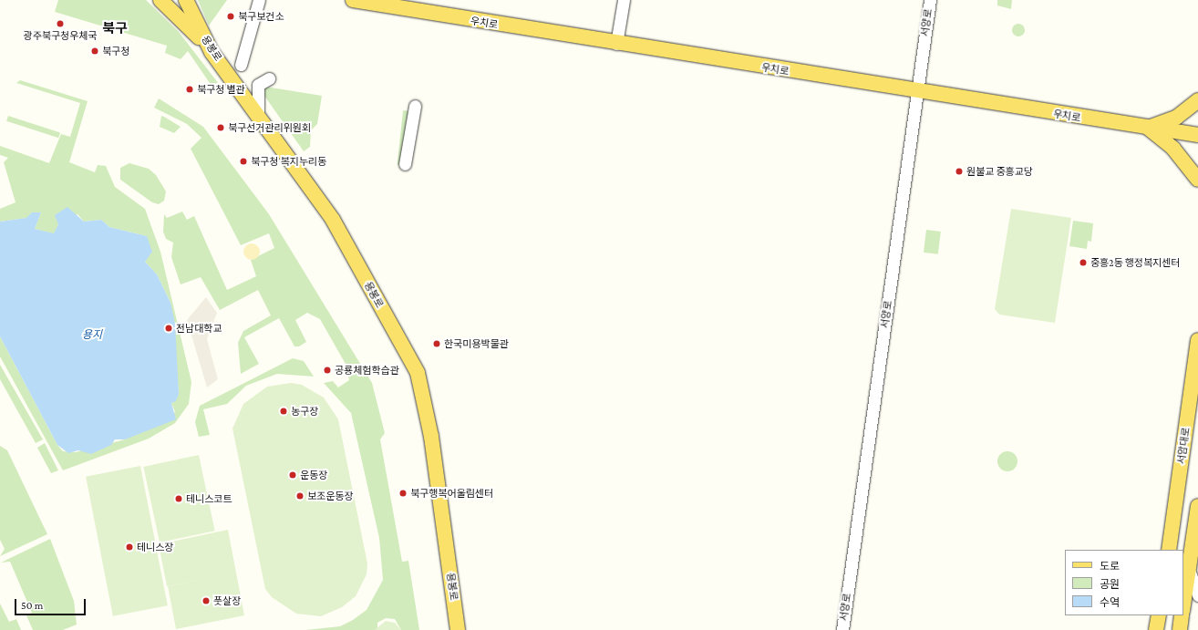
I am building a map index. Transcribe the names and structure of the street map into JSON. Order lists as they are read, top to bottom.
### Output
{
  "streets": {
    "main road": ["우치로", "용봉로", "서암대로"],
    "street": ["서양로"]
  },
  "crossings": [
    ["우치로", "서양로"]
  ],
  "districts": ["북구"],
  "water": ["용지"],
  "places": [
    "북구보건소",
    "광주북구청우체국",
    "북구청",
    "북구청 별관",
    "북구선거관리위원회",
    "북구청 복지누리동",
    "원불교 중흥교당",
    "중흥2동 행정복지센터",
    "전남대학교",
    "한국미용박물관",
    "공룡체험학습관",
    "농구장",
    "운동장",
    "북구행복어울림센터",
    "보조운동장",
    "테니스코트",
    "테니스장",
    "풋살장"
  ],
  "legend": ["도로", "공원", "수역"],
  "scale_bar": "50 m"
}
